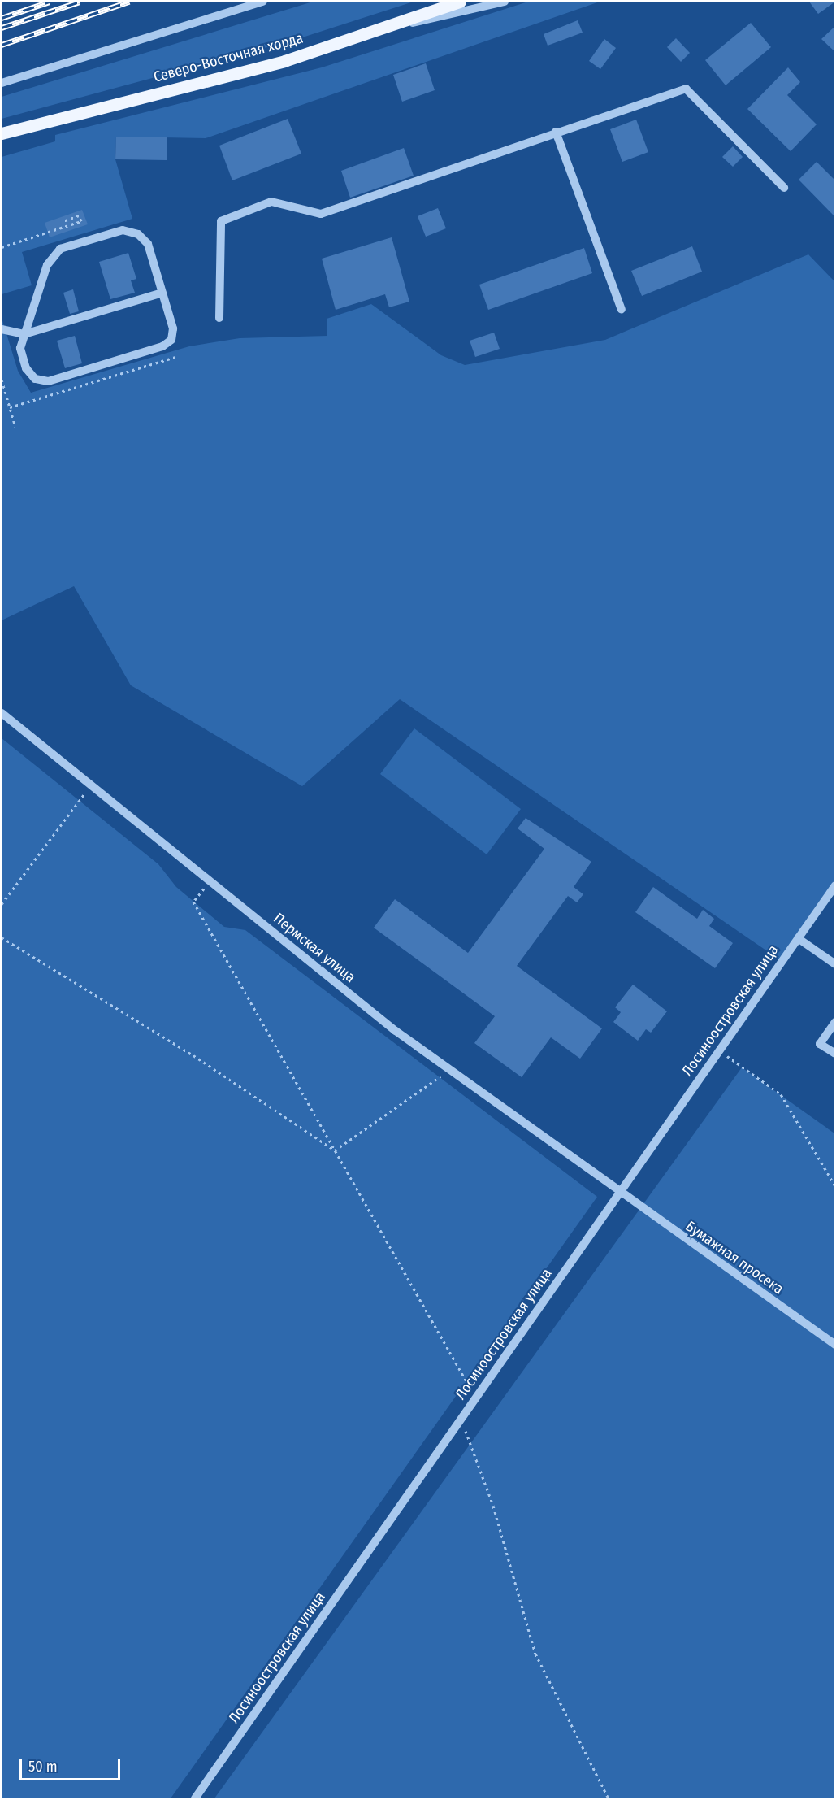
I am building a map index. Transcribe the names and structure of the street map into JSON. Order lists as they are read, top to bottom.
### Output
{
  "streets": {
    "main road": ["Северо-Восточная хорда"],
    "street": ["Пермская улица", "Лосиноостровская улица", "Бумажная просека"]
  },
  "crossings": [
    ["Пермская улица", "Лосиноостровская улица"],
    ["Пермская улица", "Бумажная просека"],
    ["Лосиноостровская улица", "Бумажная просека"]
  ],
  "scale_bar": "50 m"
}
